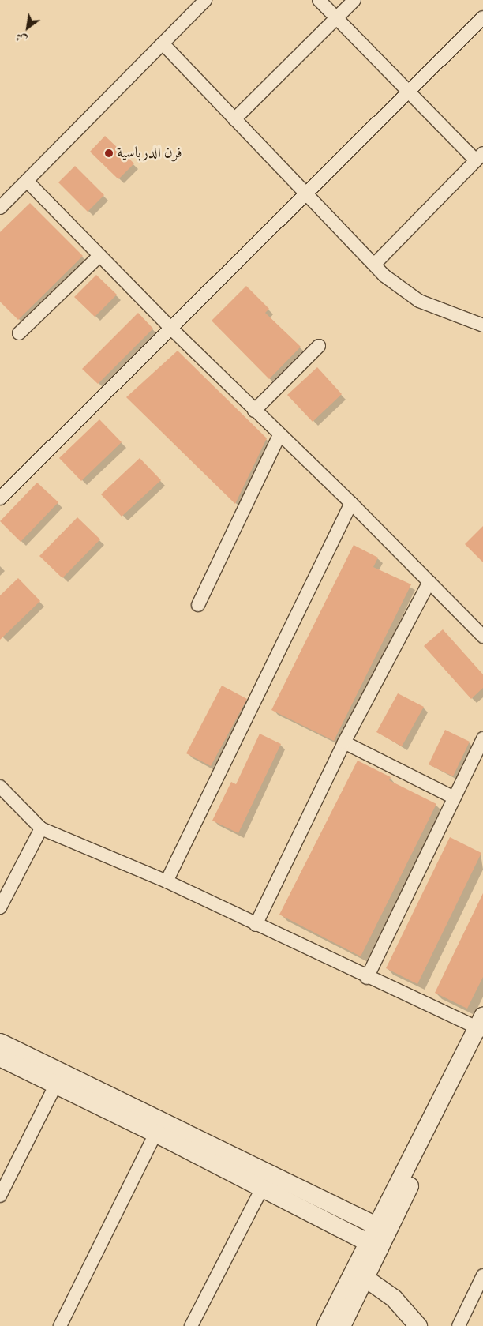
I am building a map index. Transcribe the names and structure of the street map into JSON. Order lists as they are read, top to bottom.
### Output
{
  "places": ["فرن الدرباسية"],
  "north": "bottom left"
}
